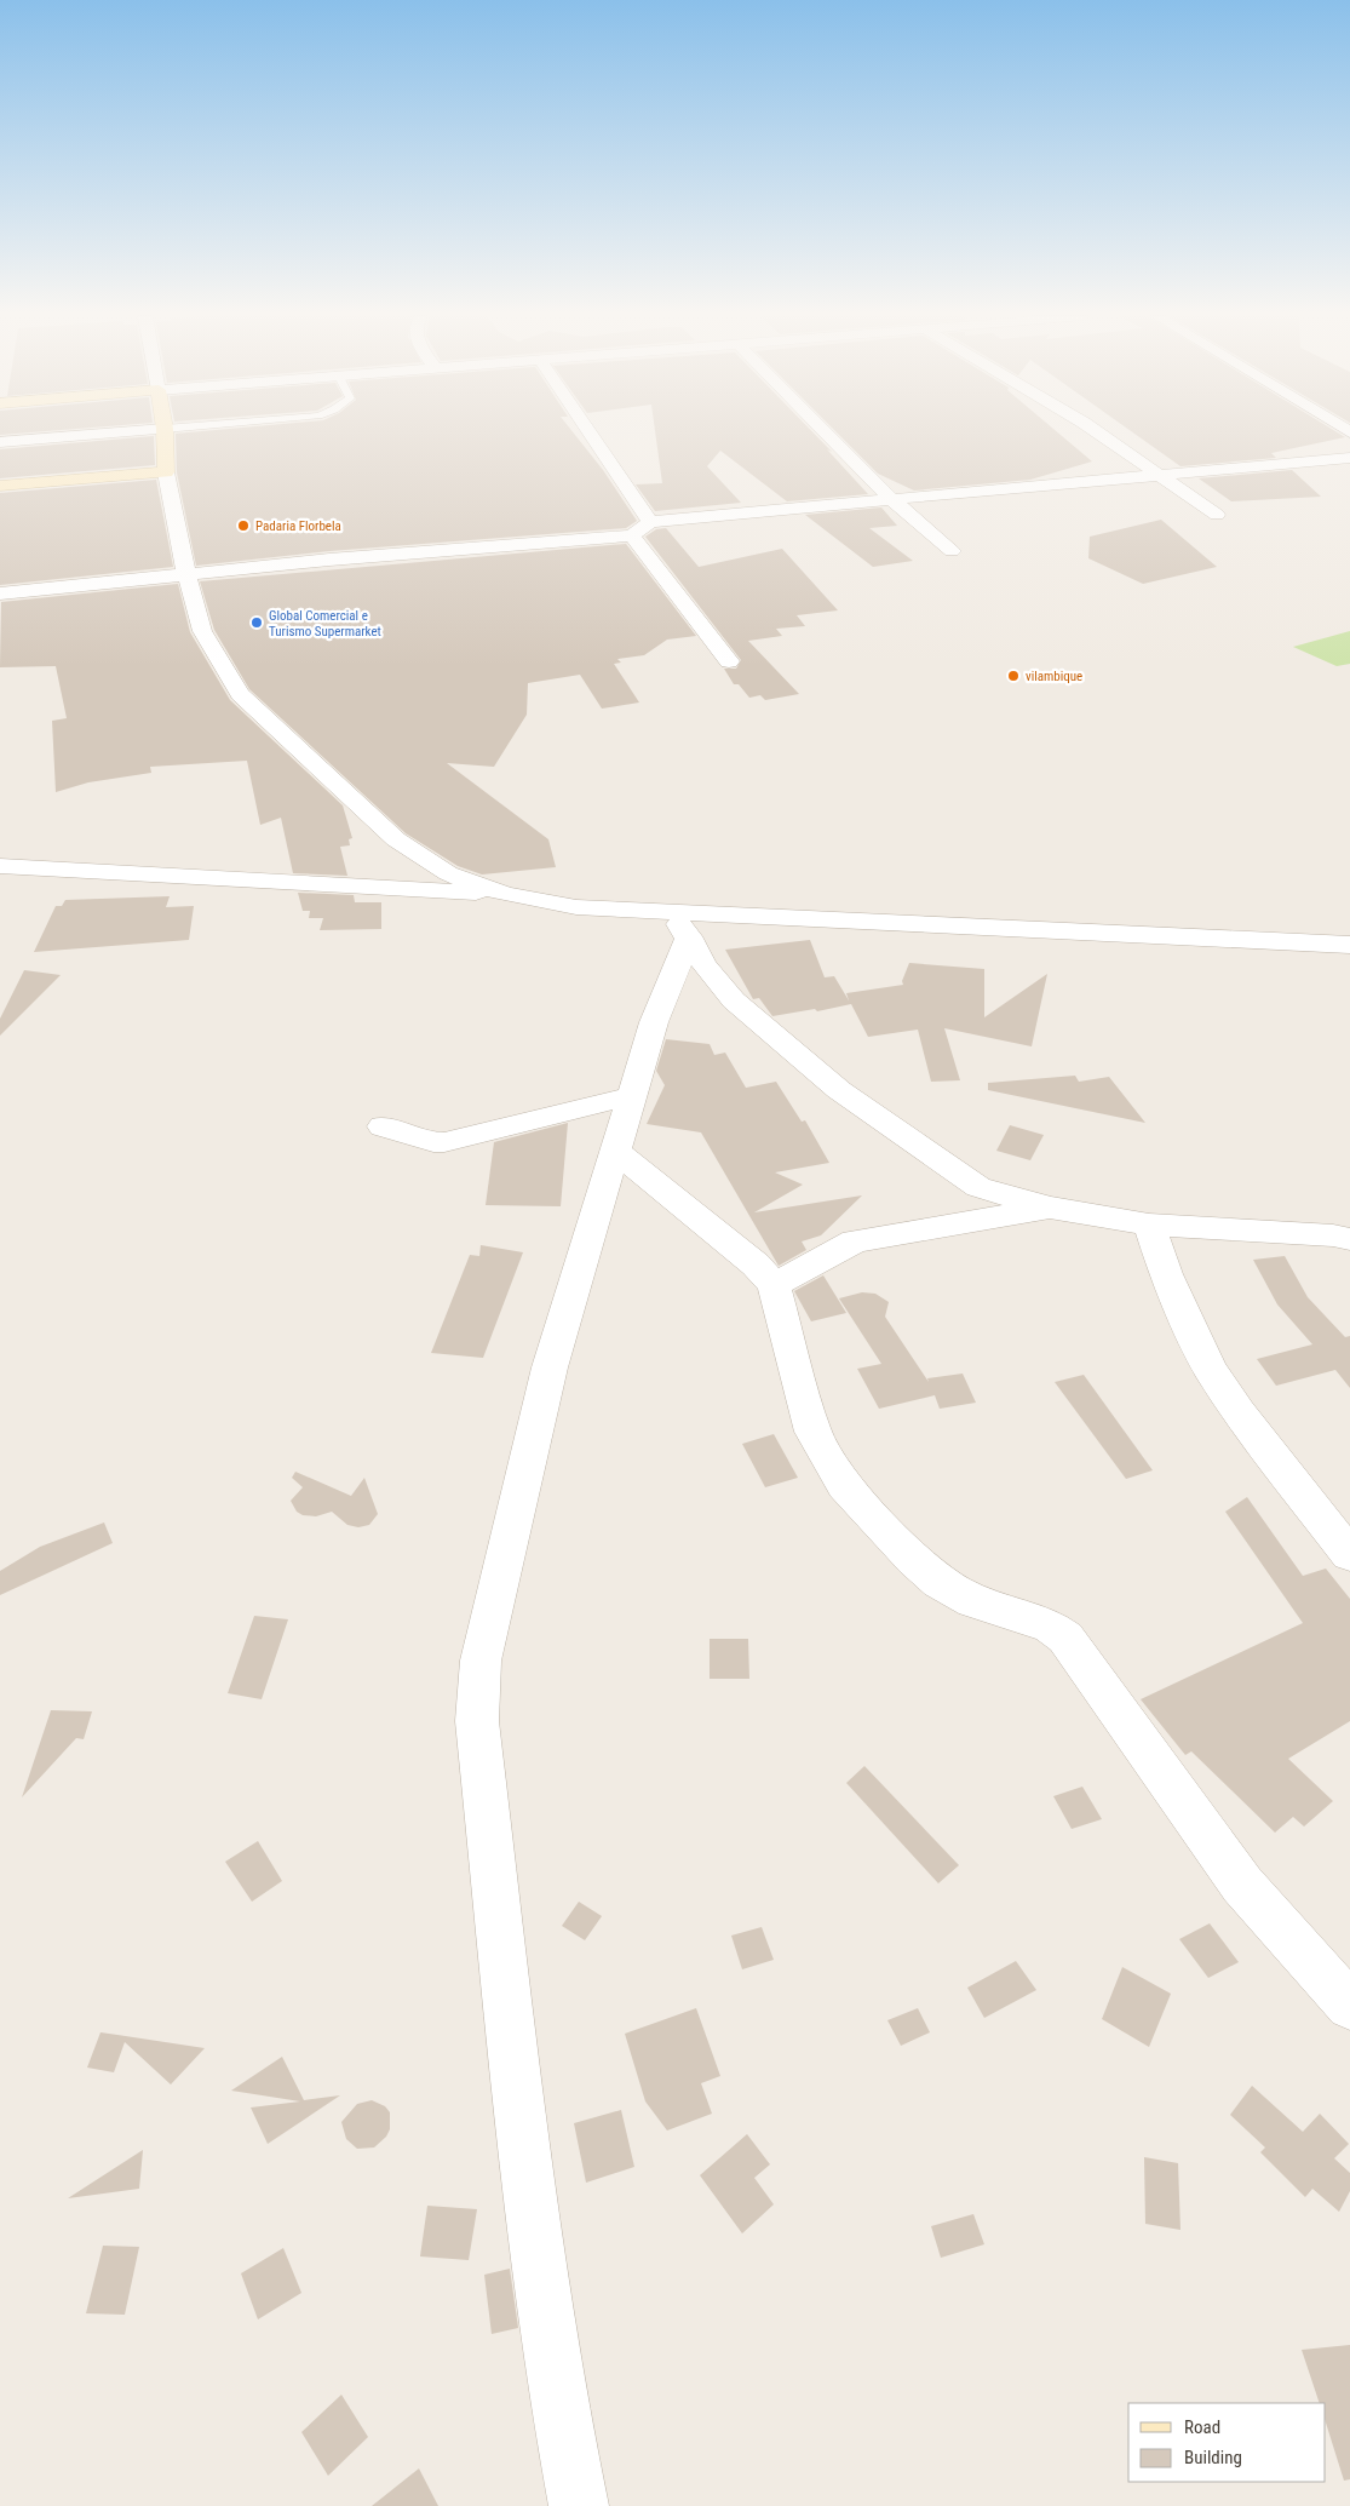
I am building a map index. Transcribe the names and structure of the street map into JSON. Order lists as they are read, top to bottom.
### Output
{
  "places": ["Padaria Florbela", "Global Comercial e Turismo Supermarket", "vilambique"],
  "legend": ["Road", "Building"]
}
